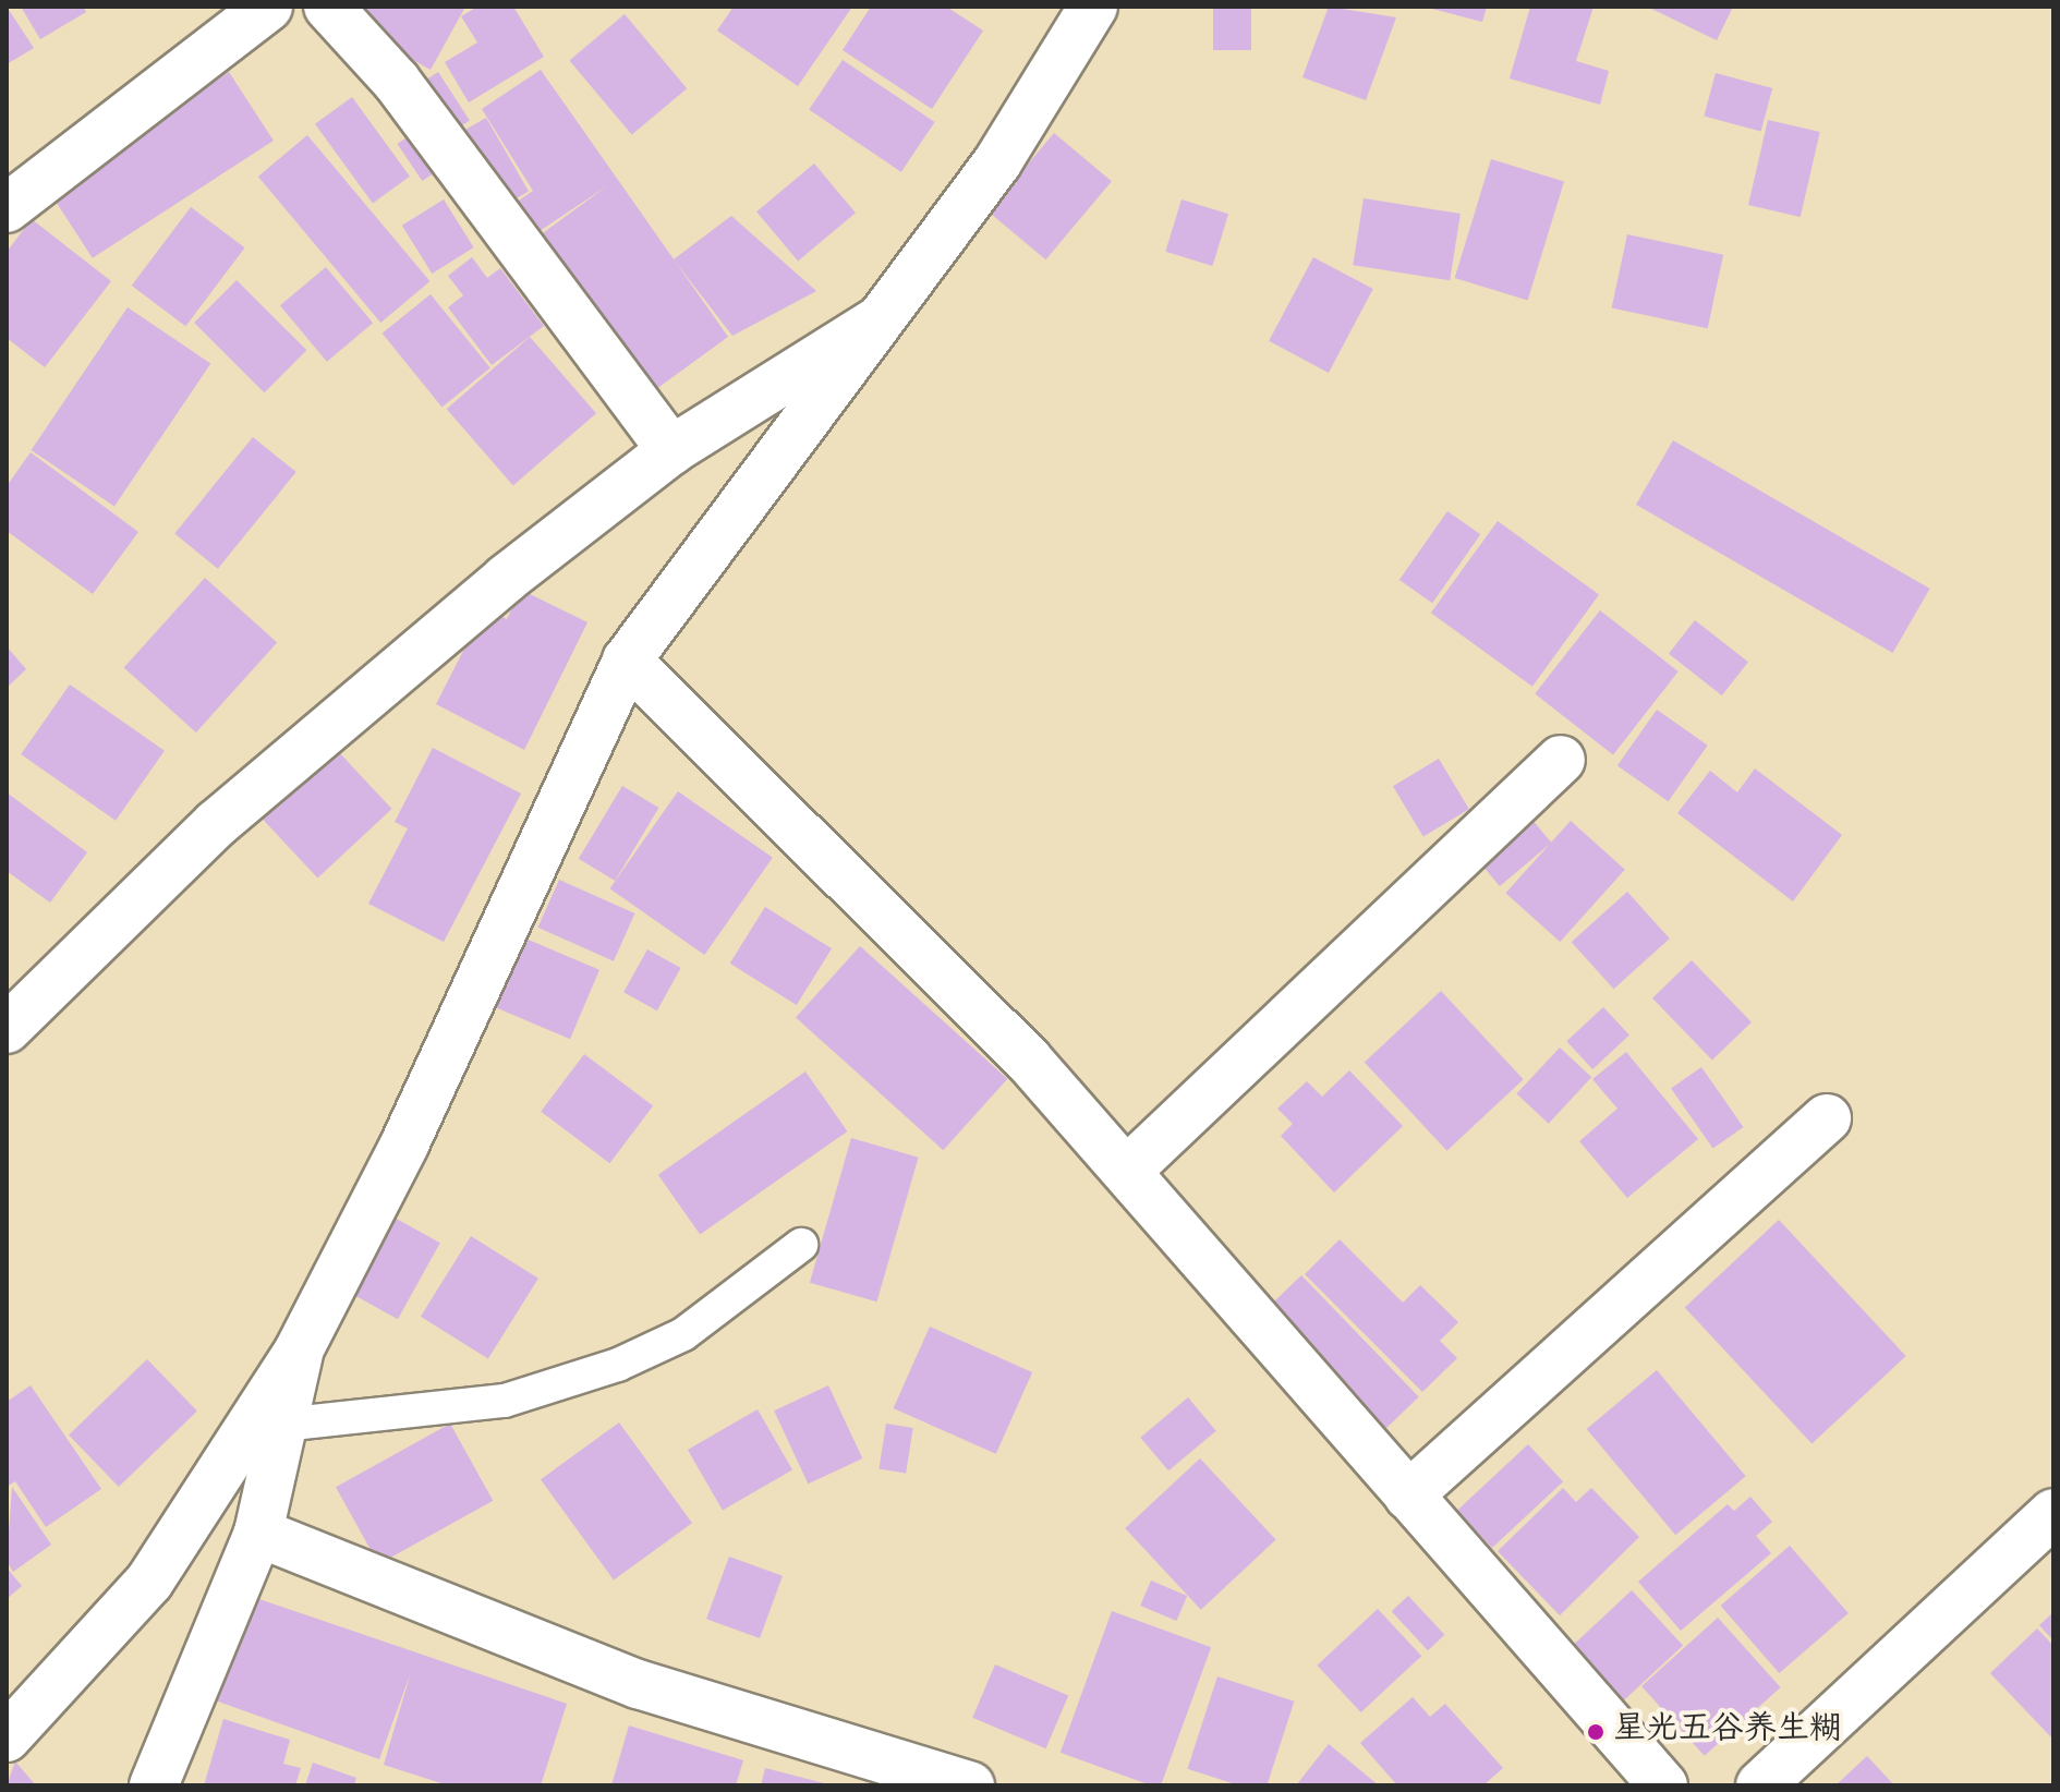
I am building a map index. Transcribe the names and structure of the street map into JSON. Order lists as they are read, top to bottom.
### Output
{
  "places": ["星光五谷养生糊"]
}
